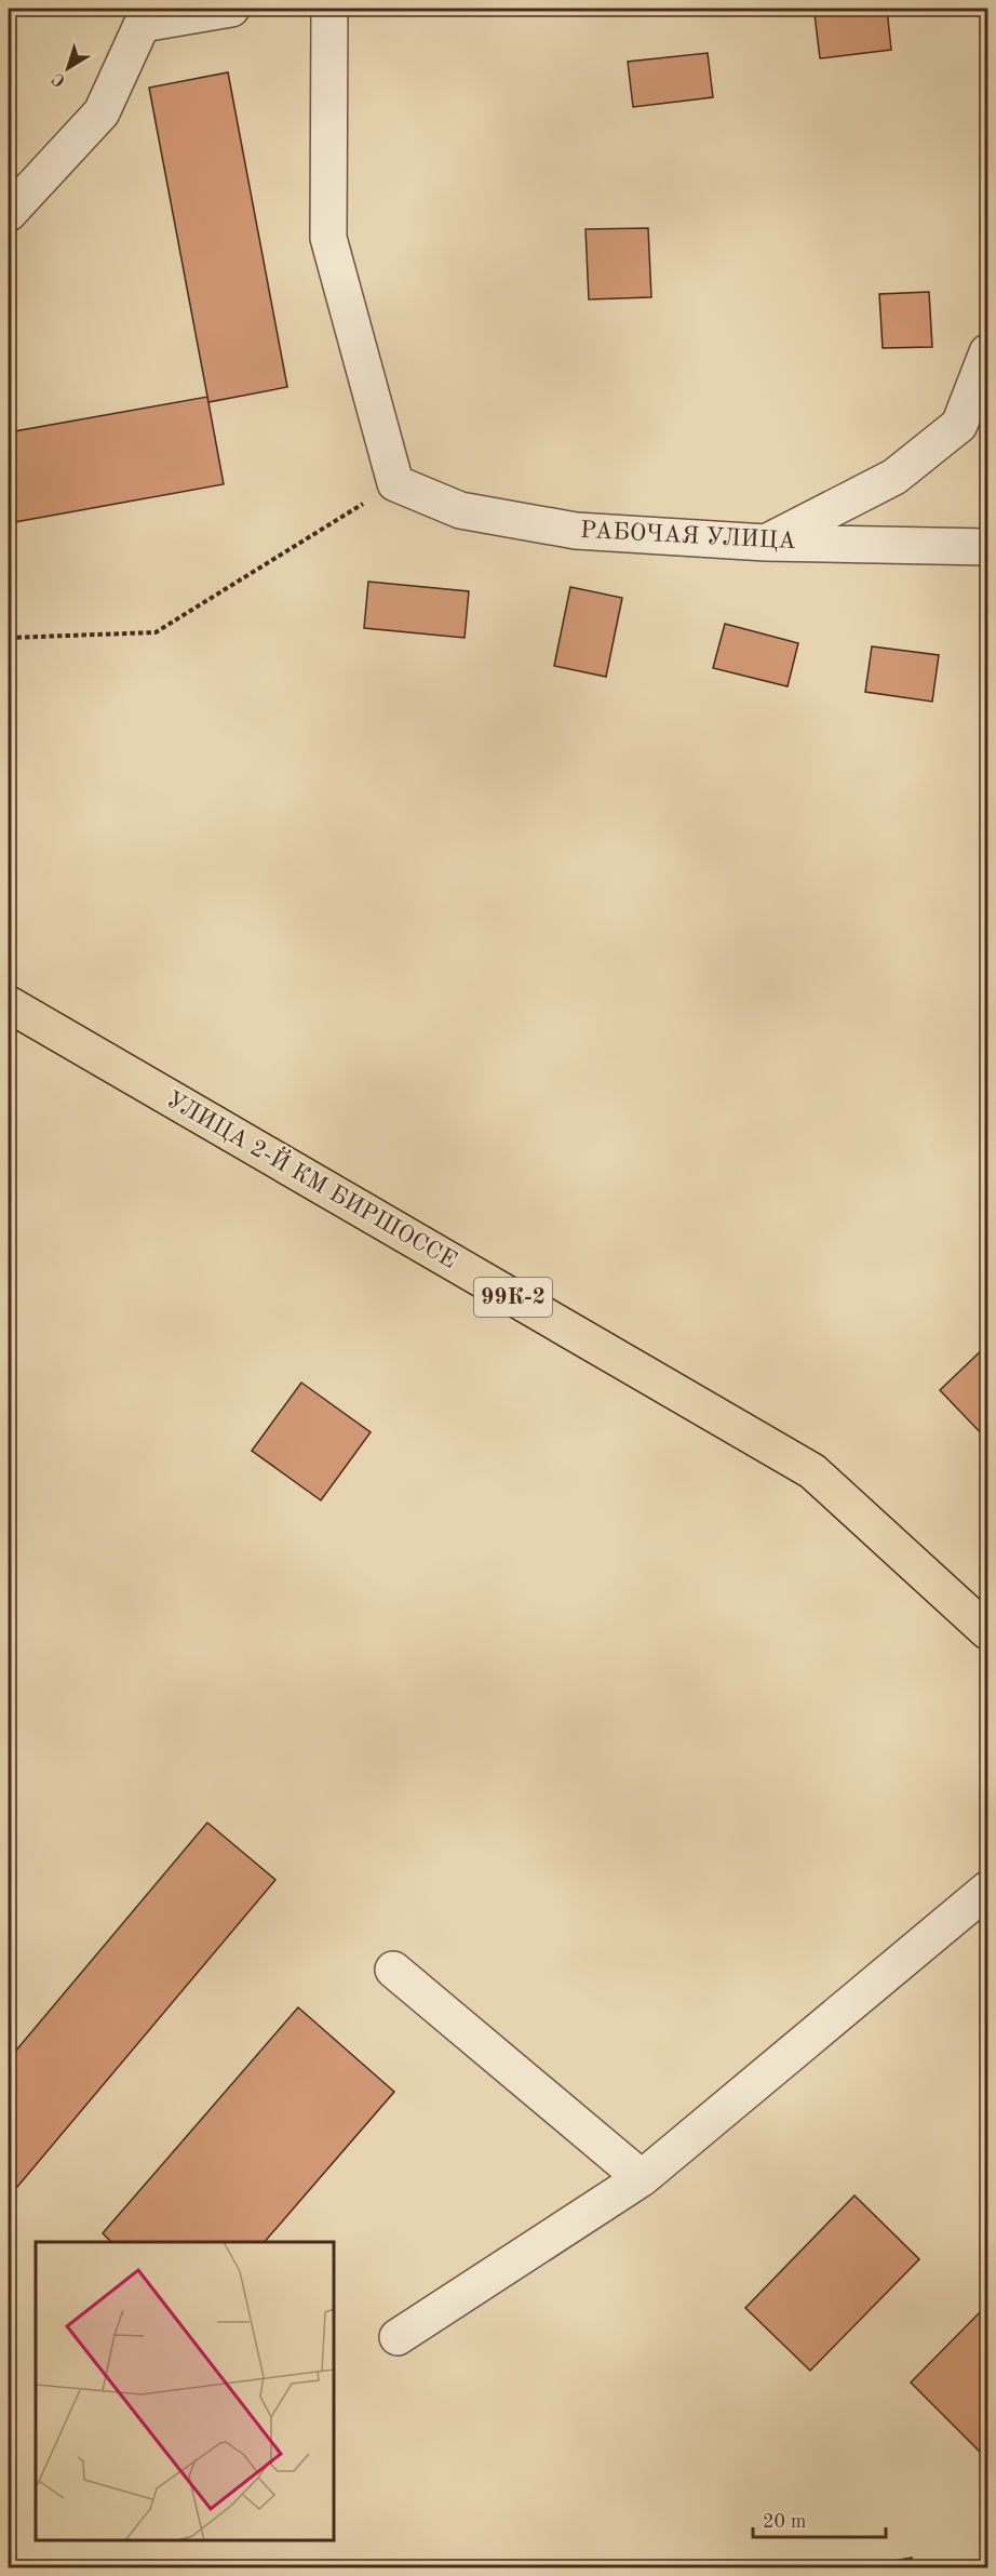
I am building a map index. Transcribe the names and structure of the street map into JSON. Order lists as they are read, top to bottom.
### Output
{
  "streets": {
    "main road": ["УЛИЦА 2-Й КМ БИРШОССЕ", "99К-2"],
    "street": ["РАБОЧАЯ УЛИЦА"]
  },
  "scale_bar": "20 m",
  "north": "bottom left"
}
